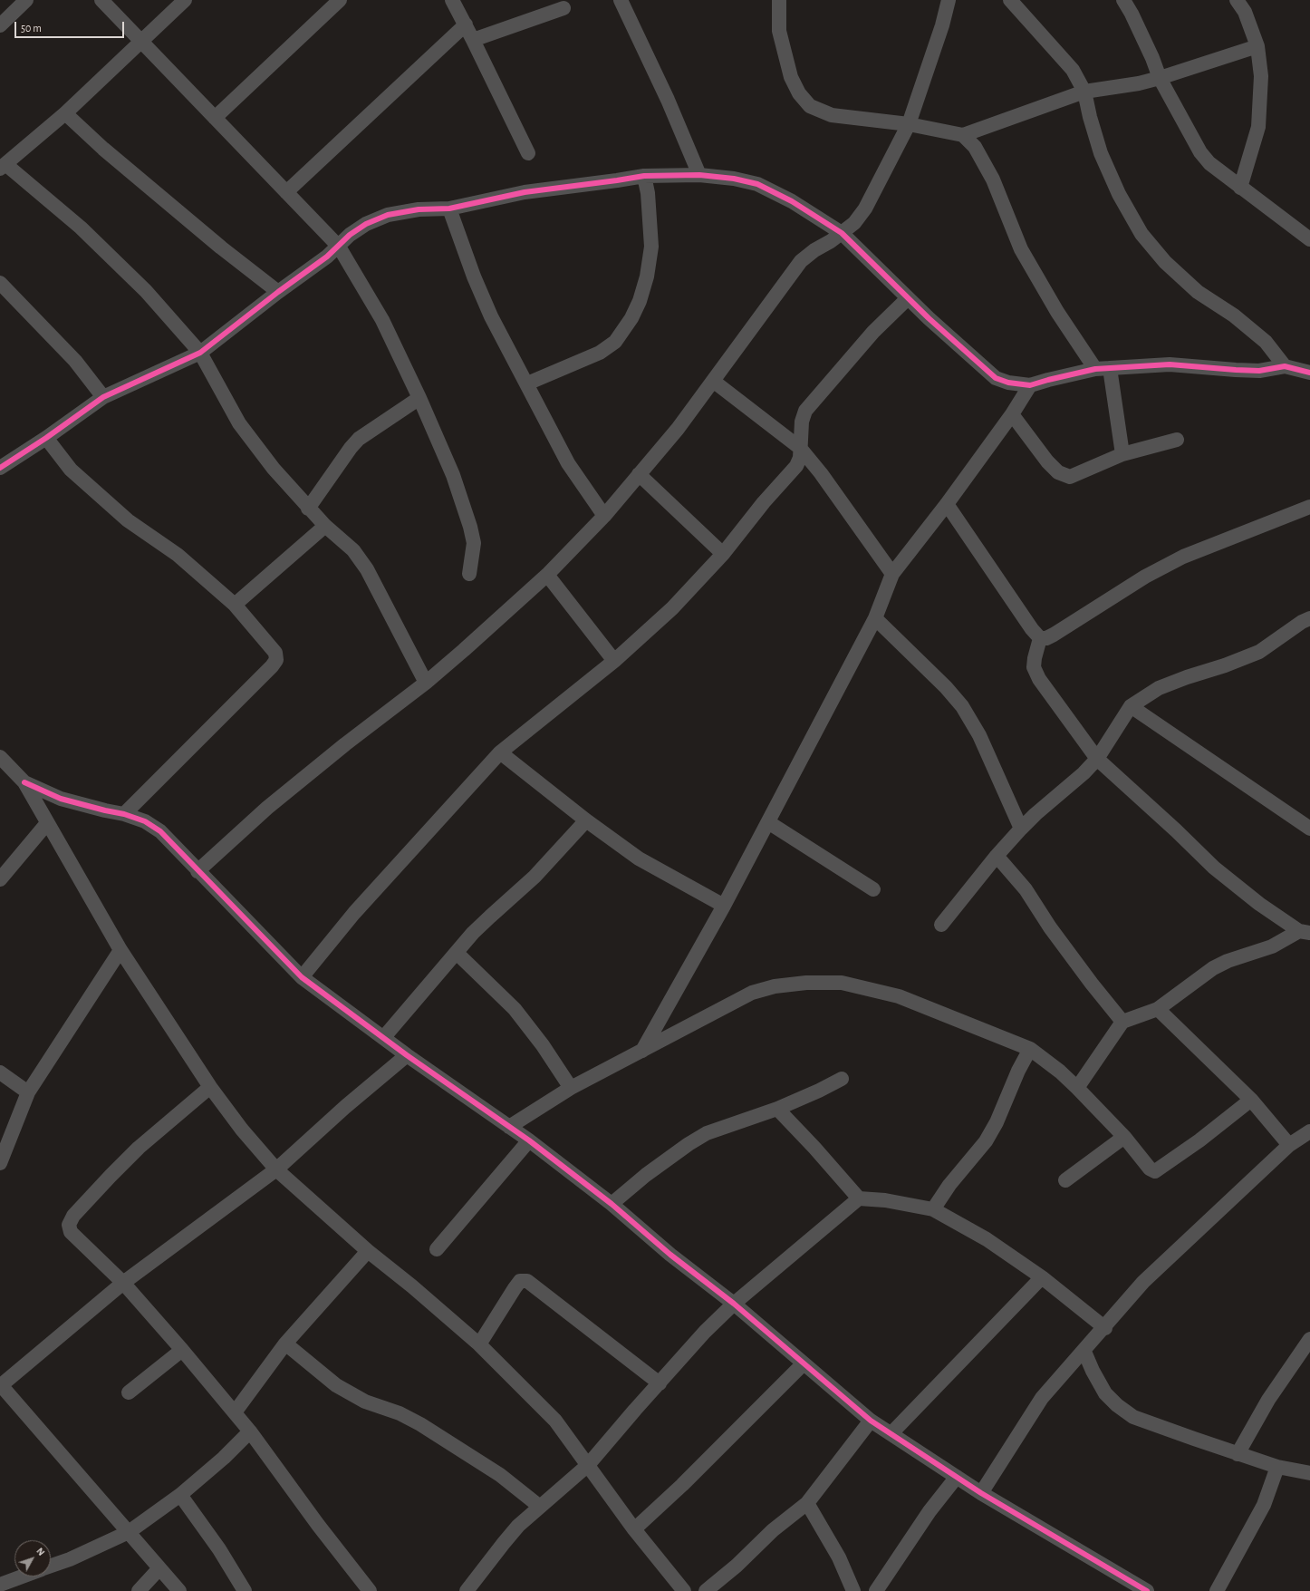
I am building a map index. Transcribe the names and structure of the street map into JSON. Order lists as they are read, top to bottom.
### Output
{
  "scale_bar": "50 m",
  "north": "top right"
}
